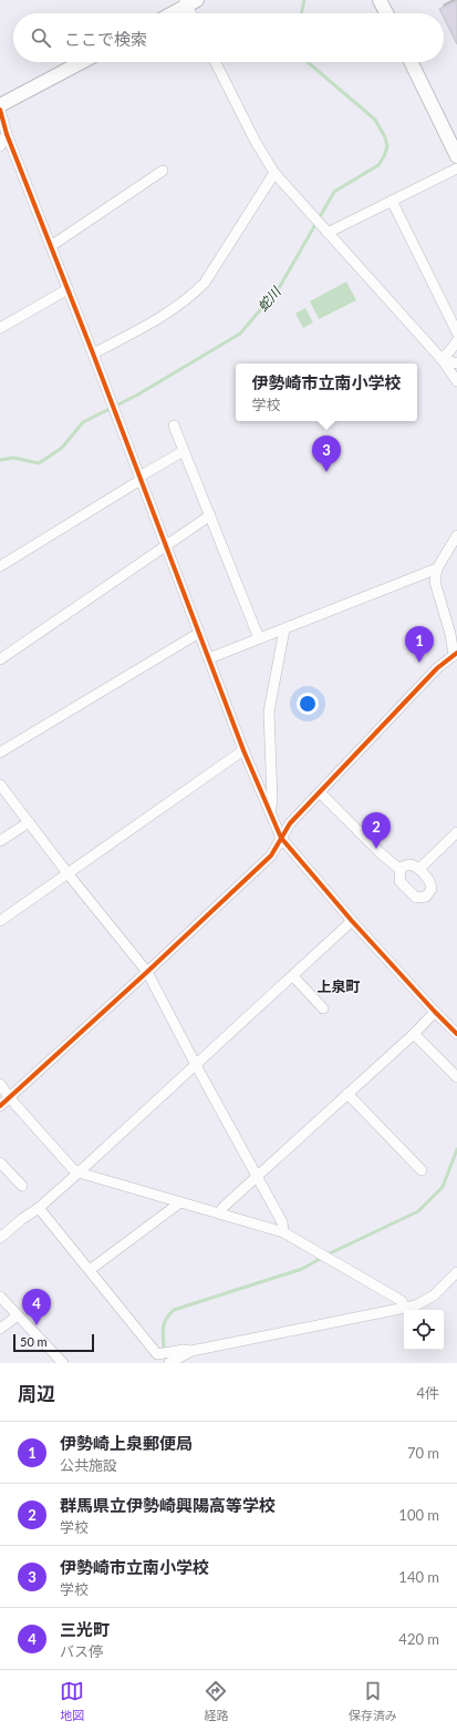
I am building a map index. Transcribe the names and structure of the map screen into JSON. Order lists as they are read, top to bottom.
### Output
{
  "districts": ["上泉町"],
  "water": ["蛇川"],
  "scale_bar": "50 m",
  "page": {
    "search": "ここで検索",
    "popup": ["伊勢崎市立南小学校", "学校"],
    "pins": [
      "3",
      "1",
      "2",
      "4"
    ],
    "scale": "50 m",
    "heading": ["周辺", "4件"],
    "list": [
      {
        "mark": "1",
        "name": "伊勢崎上泉郵便局",
        "note": "公共施設",
        "value": "70 m"
      },
      {
        "mark": "2",
        "name": "群馬県立伊勢崎興陽高等学校",
        "note": "学校",
        "value": "100 m"
      },
      {
        "mark": "3",
        "name": "伊勢崎市立南小学校",
        "note": "学校",
        "value": "140 m"
      },
      {
        "mark": "4",
        "name": "三光町",
        "note": "バス停",
        "value": "420 m"
      }
    ],
    "nav": ["地図", "経路", "保存済み"]
  }
}
